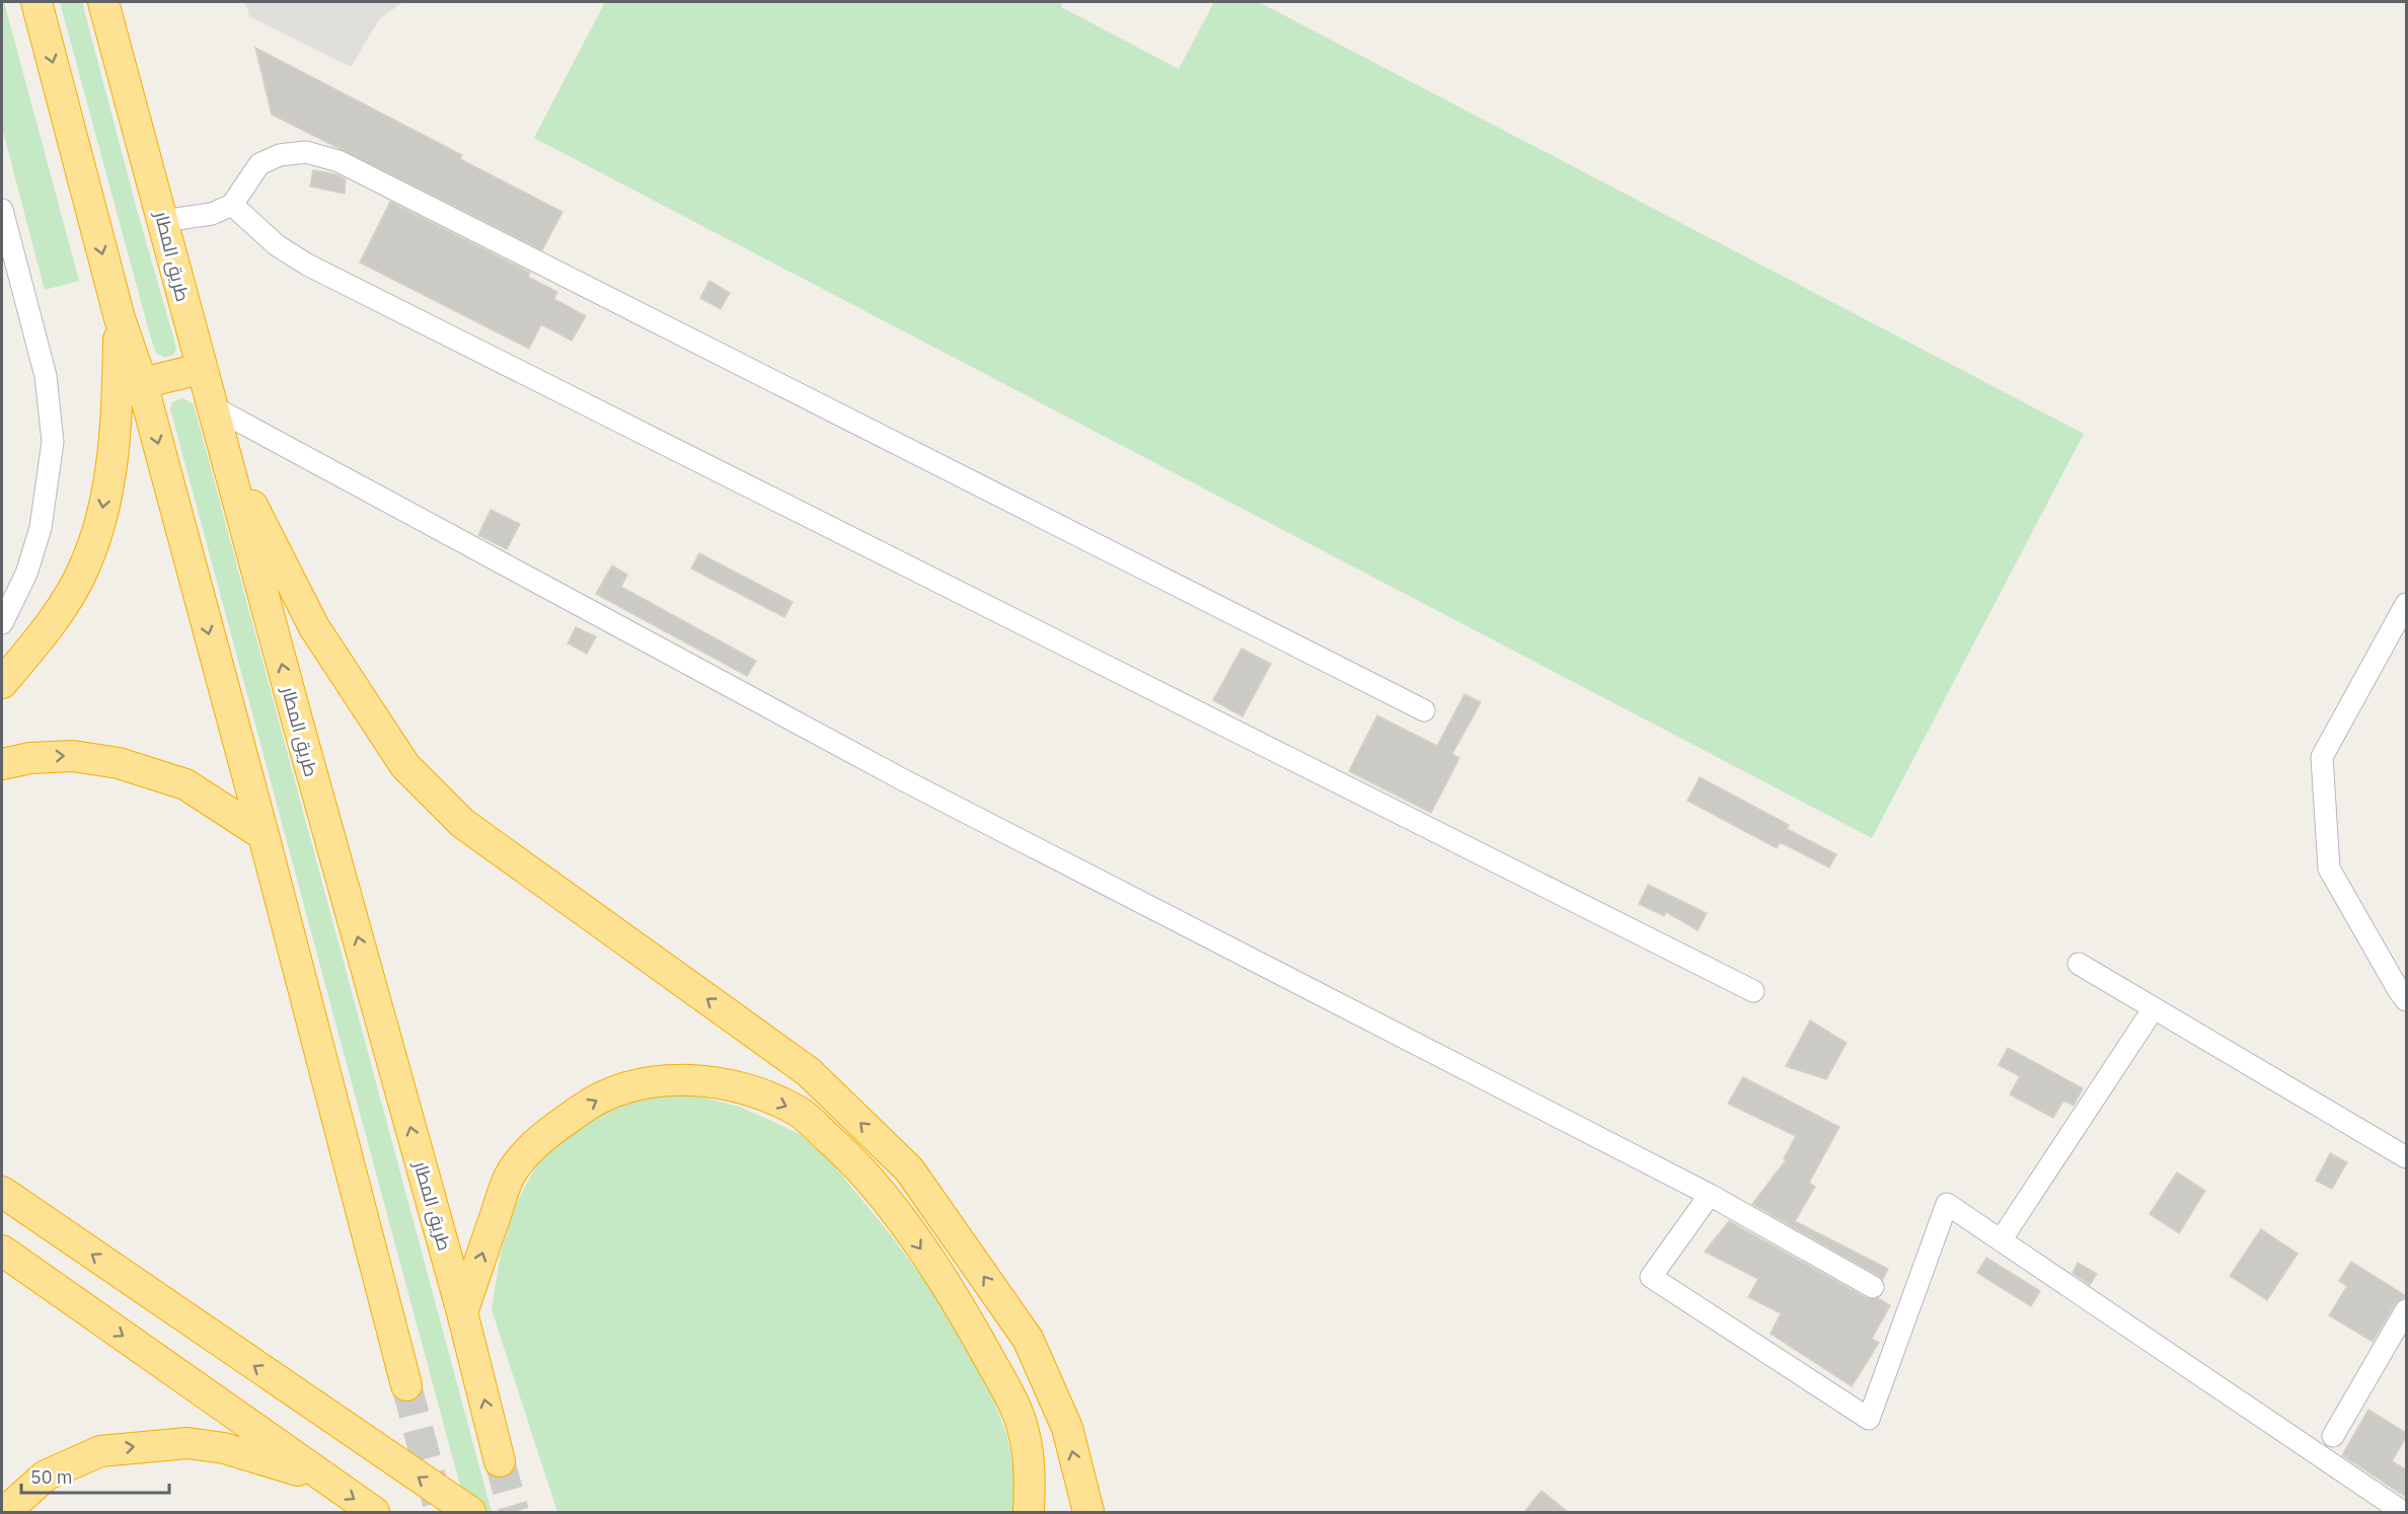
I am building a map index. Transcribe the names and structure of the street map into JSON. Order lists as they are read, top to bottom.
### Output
{
  "streets": {
    "highway": ["طريق المطار"]
  },
  "scale_bar": "50 m"
}
